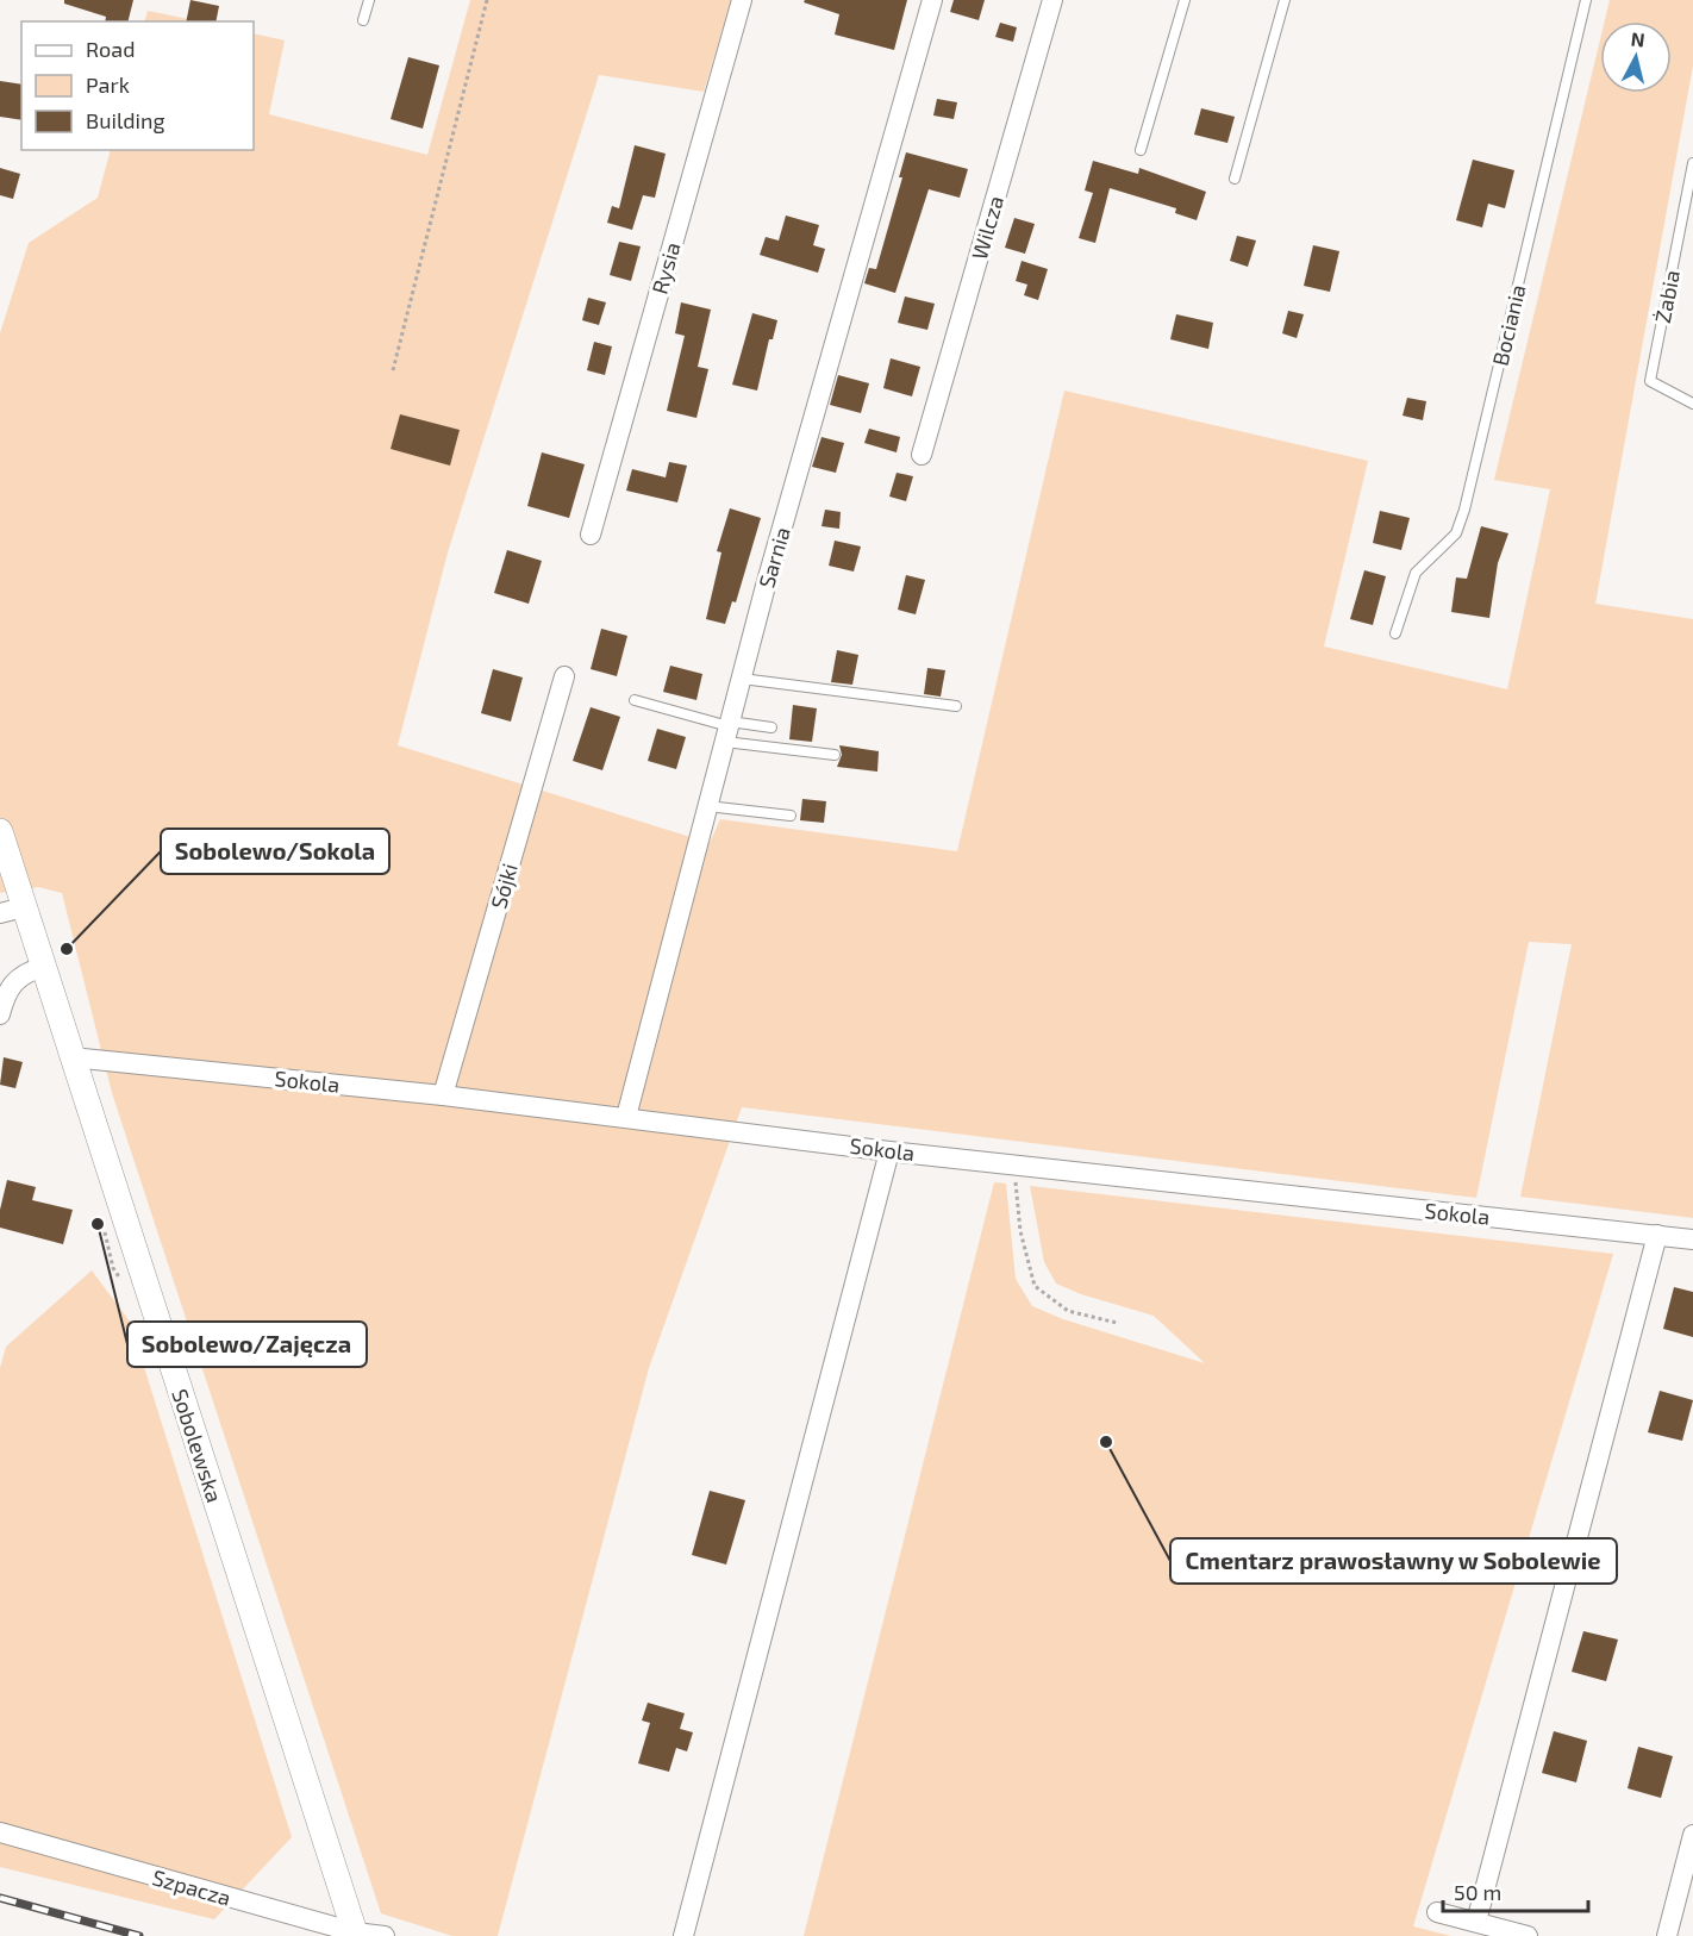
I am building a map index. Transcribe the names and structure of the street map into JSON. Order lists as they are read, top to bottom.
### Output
{
  "streets": {
    "street": [
      "Wilcza",
      "Rysia",
      "Sarnia",
      "Sójki",
      "Sokola",
      "Sobolewska",
      "Szpacza"
    ],
    "lane": ["Żabia", "Bociania"]
  },
  "crossings": [
    ["Sarnia", "Sokola"],
    ["Sójki", "Sokola"],
    ["Sokola", "Sobolewska"],
    ["Sobolewska", "Szpacza"]
  ],
  "places": ["Sobolewo/Sokola", "Sobolewo/Zajęcza", "Cmentarz prawosławny w Sobolewie"],
  "legend": ["Road", "Park", "Building"],
  "scale_bar": "50 m",
  "north": "top"
}
